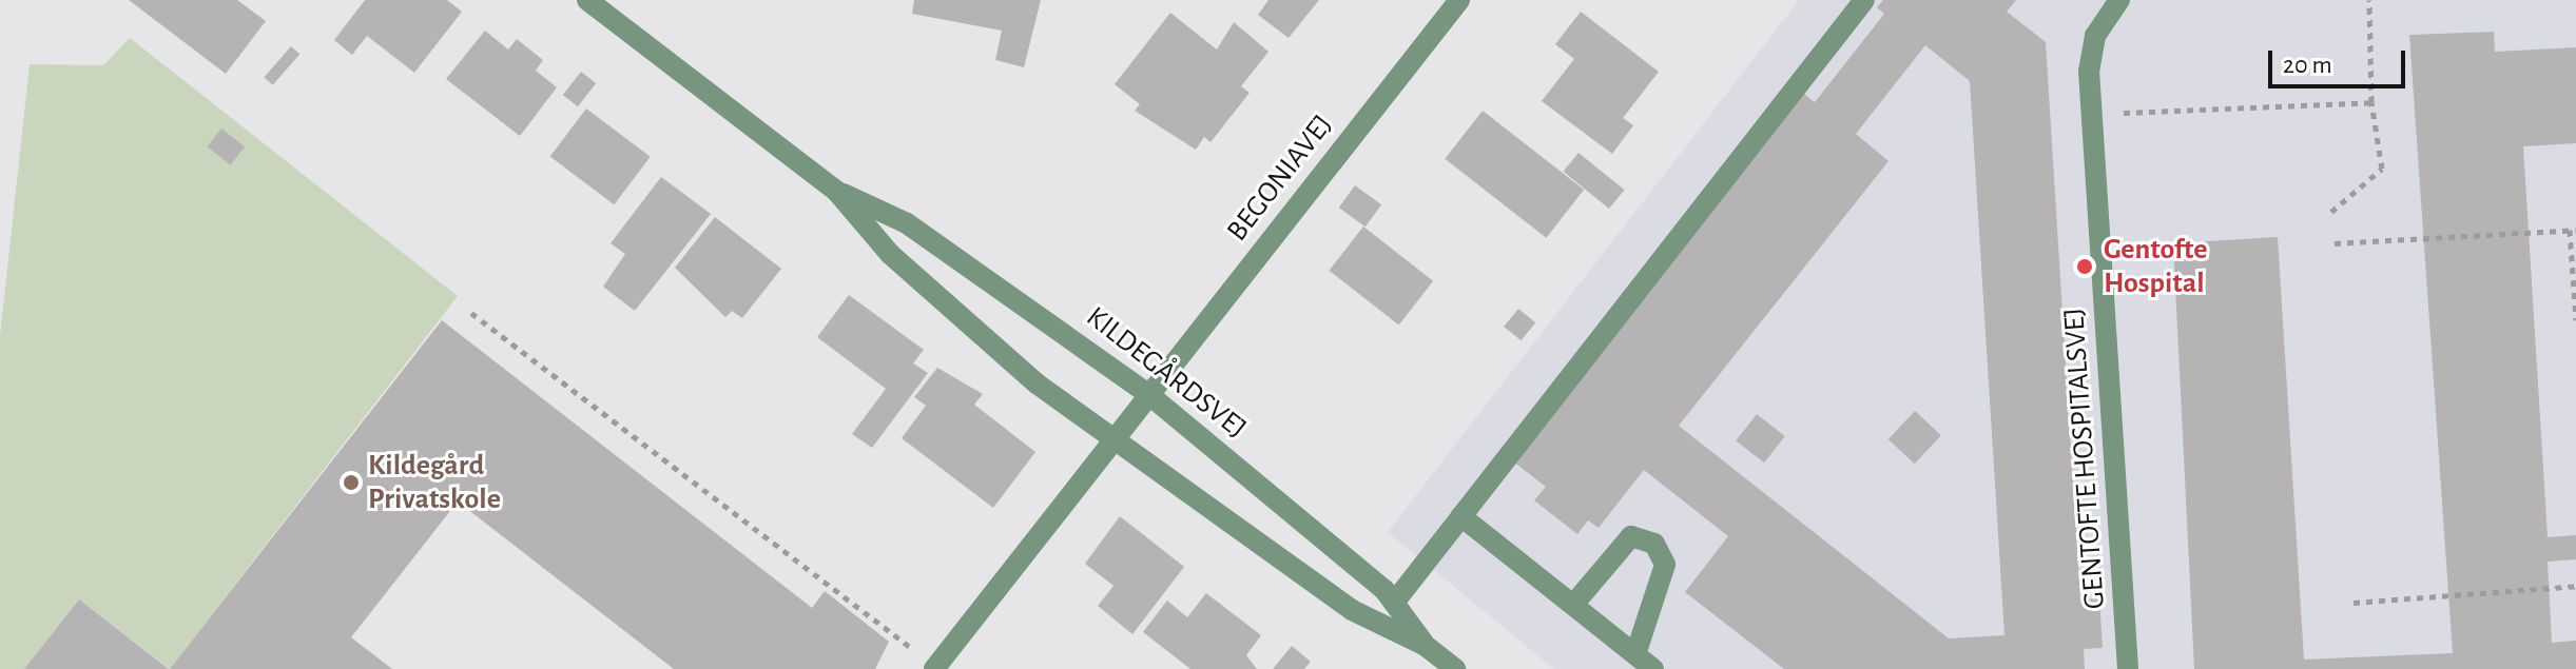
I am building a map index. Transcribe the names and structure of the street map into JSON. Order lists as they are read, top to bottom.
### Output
{
  "streets": {
    "street": ["BEGONIAVEJ", "KILDEGÅRDSVEJ", "GENTOFTE HOSPITALSVEJ"]
  },
  "crossings": [
    ["BEGONIAVEJ", "KILDEGÅRDSVEJ"]
  ],
  "places": ["Gentofte Hospital", "Kildegård Privatskole"],
  "scale_bar": "20 m"
}
